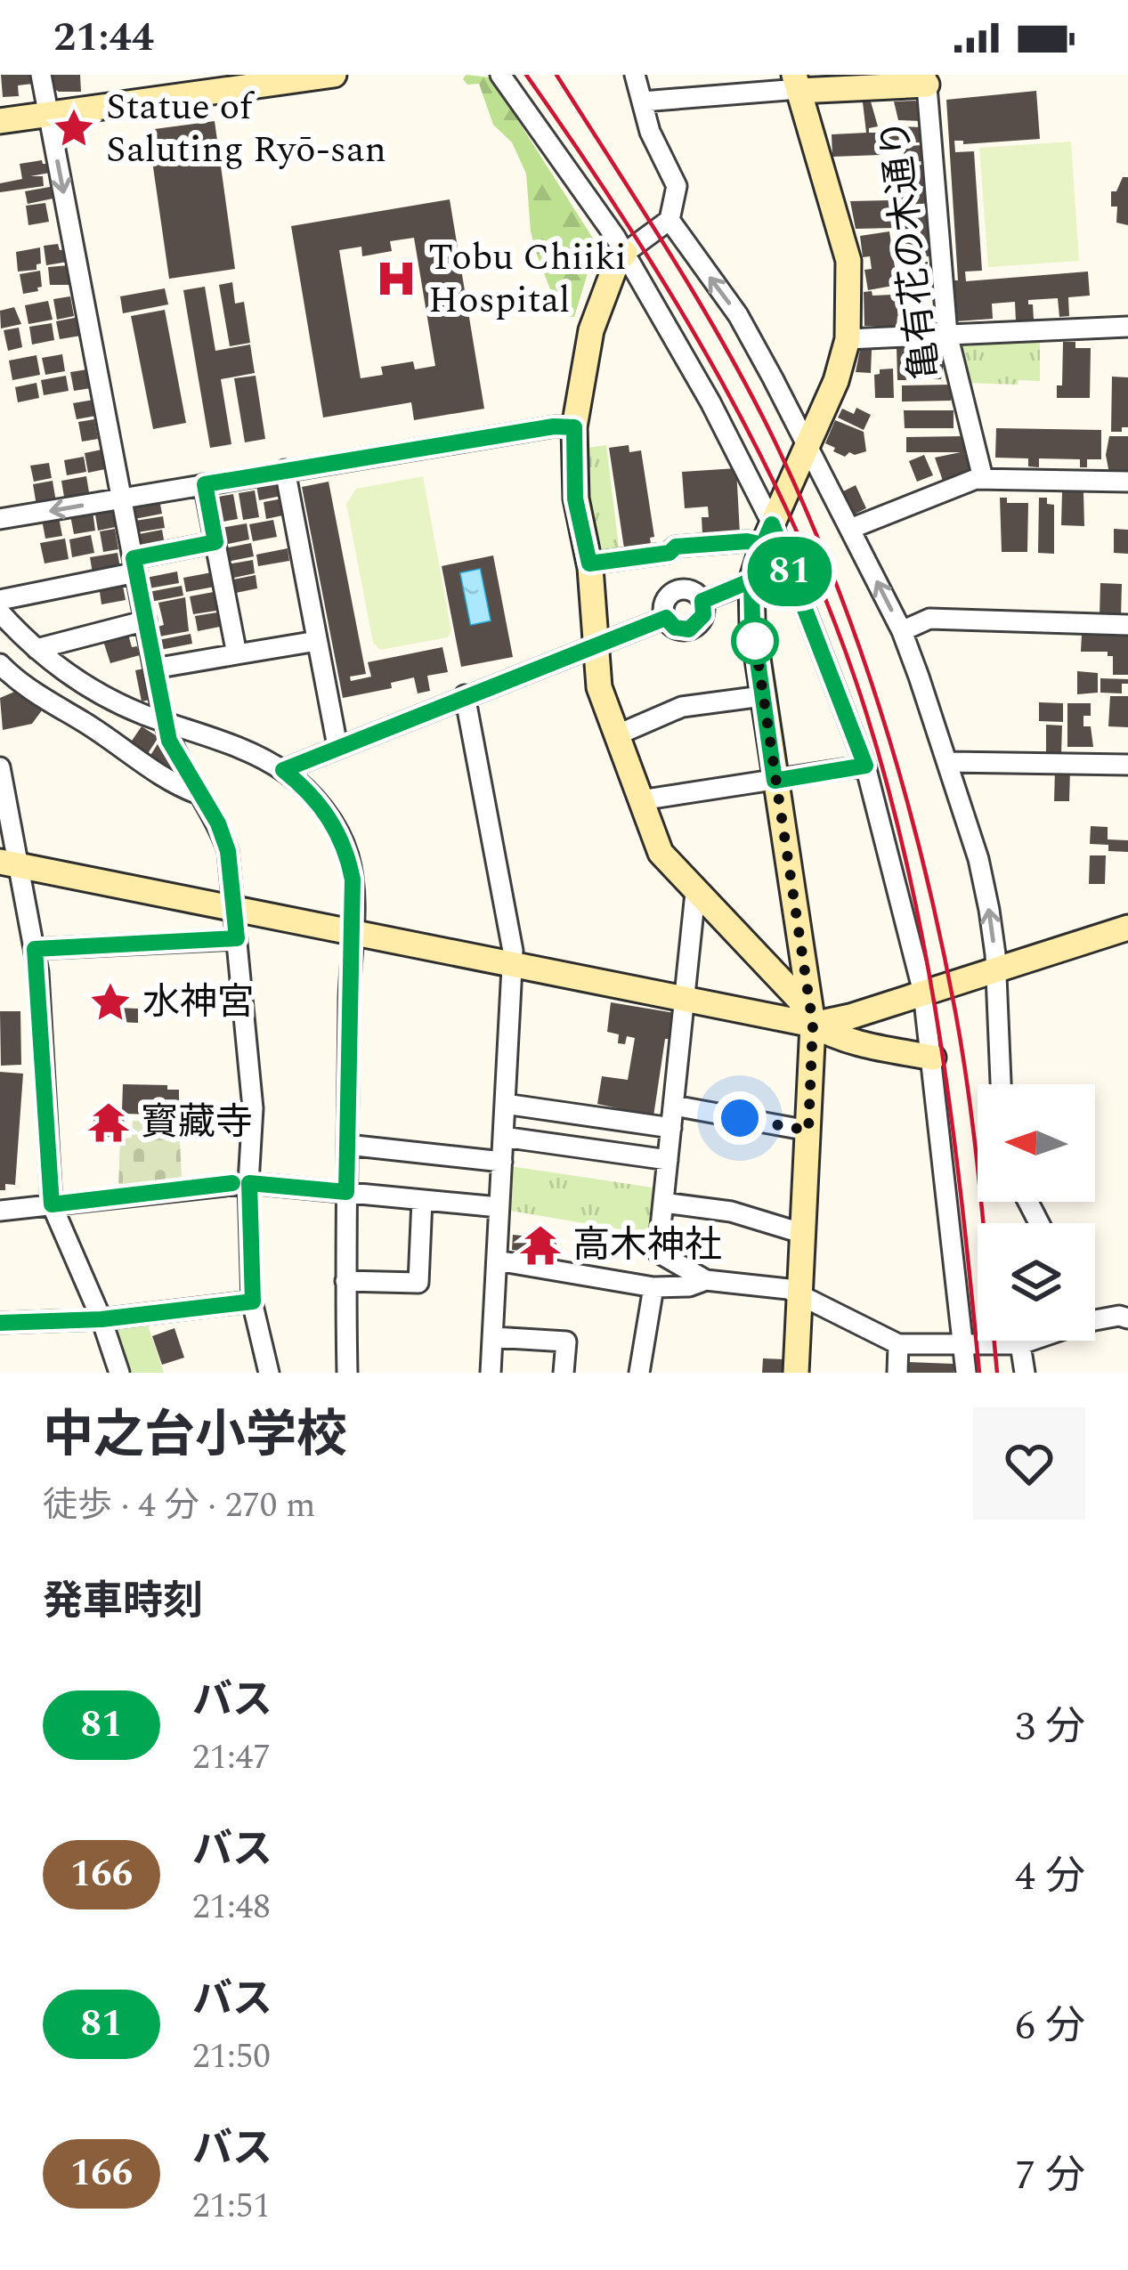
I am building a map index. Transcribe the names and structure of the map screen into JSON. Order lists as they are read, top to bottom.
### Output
{
  "streets": {
    "street": ["亀有花の木通り"]
  },
  "places": {
    "place": ["Statue of Saluting Ryō-san", "水神宮"],
    "hospital": ["Tobu Chiiki Hospital"],
    "temple": ["寳藏寺", "高木神社"]
  },
  "lines": ["bus line 81"],
  "north": "left",
  "page": {
    "status": "21:44",
    "on_map": "81",
    "heading": [
      ["中之台小学校", "徒歩 · 4 分 · 270 m"],
      "発車時刻"
    ],
    "list": [
      {
        "mark": "81",
        "name": "バス",
        "note": "21:47",
        "value": "3 分"
      },
      {
        "mark": "166",
        "name": "バス",
        "note": "21:48",
        "value": "4 分"
      },
      {
        "mark": "81",
        "name": "バス",
        "note": "21:50",
        "value": "6 分"
      },
      {
        "mark": "166",
        "name": "バス",
        "note": "21:51",
        "value": "7 分"
      }
    ]
  }
}
